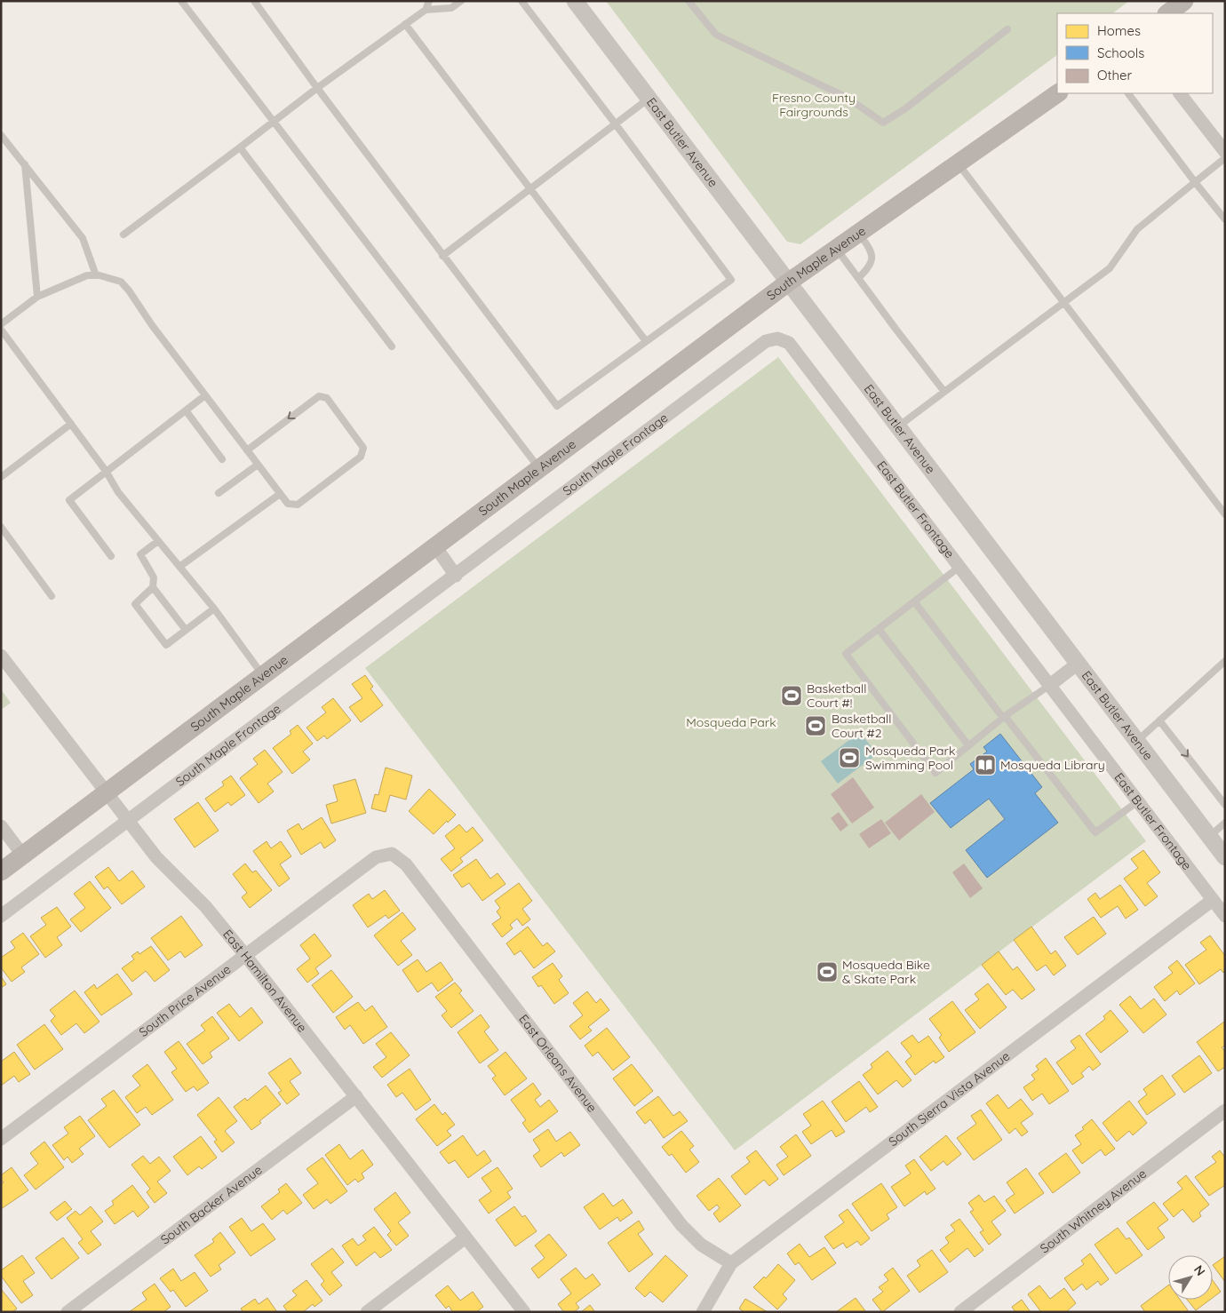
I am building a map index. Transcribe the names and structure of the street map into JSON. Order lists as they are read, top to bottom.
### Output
{
  "streets": {
    "main road": ["South Maple Avenue"],
    "street": [
      "East Butler Avenue",
      "South Maple Frontage",
      "East Butler Frontage",
      "East Hamilton Avenue",
      "South Price Avenue",
      "East Orleans Avenue",
      "South Sierra Vista Avenue",
      "South Backer Avenue",
      "South Whitney Avenue"
    ]
  },
  "crossings": [
    ["East Butler Avenue", "South Maple Avenue"],
    ["South Maple Avenue", "East Hamilton Avenue"],
    ["South Maple Frontage", "East Butler Frontage"],
    ["South Maple Frontage", "East Hamilton Avenue"],
    ["East Butler Frontage", "South Sierra Vista Avenue"],
    ["East Hamilton Avenue", "South Price Avenue"],
    ["East Hamilton Avenue", "South Backer Avenue"],
    ["South Price Avenue", "East Orleans Avenue"],
    ["East Orleans Avenue", "South Sierra Vista Avenue"]
  ],
  "parks": ["Fresno County Fairgrounds", "Mosqueda Park"],
  "places": {
    "sports": [
      "Basketball Court #!",
      "Basketball Court #2",
      "Mosqueda Park Swimming Pool",
      "Mosqueda Bike & Skate Park"
    ],
    "library": ["Mosqueda Library"]
  },
  "legend": ["Homes", "Schools", "Other"],
  "north": "top right"
}
